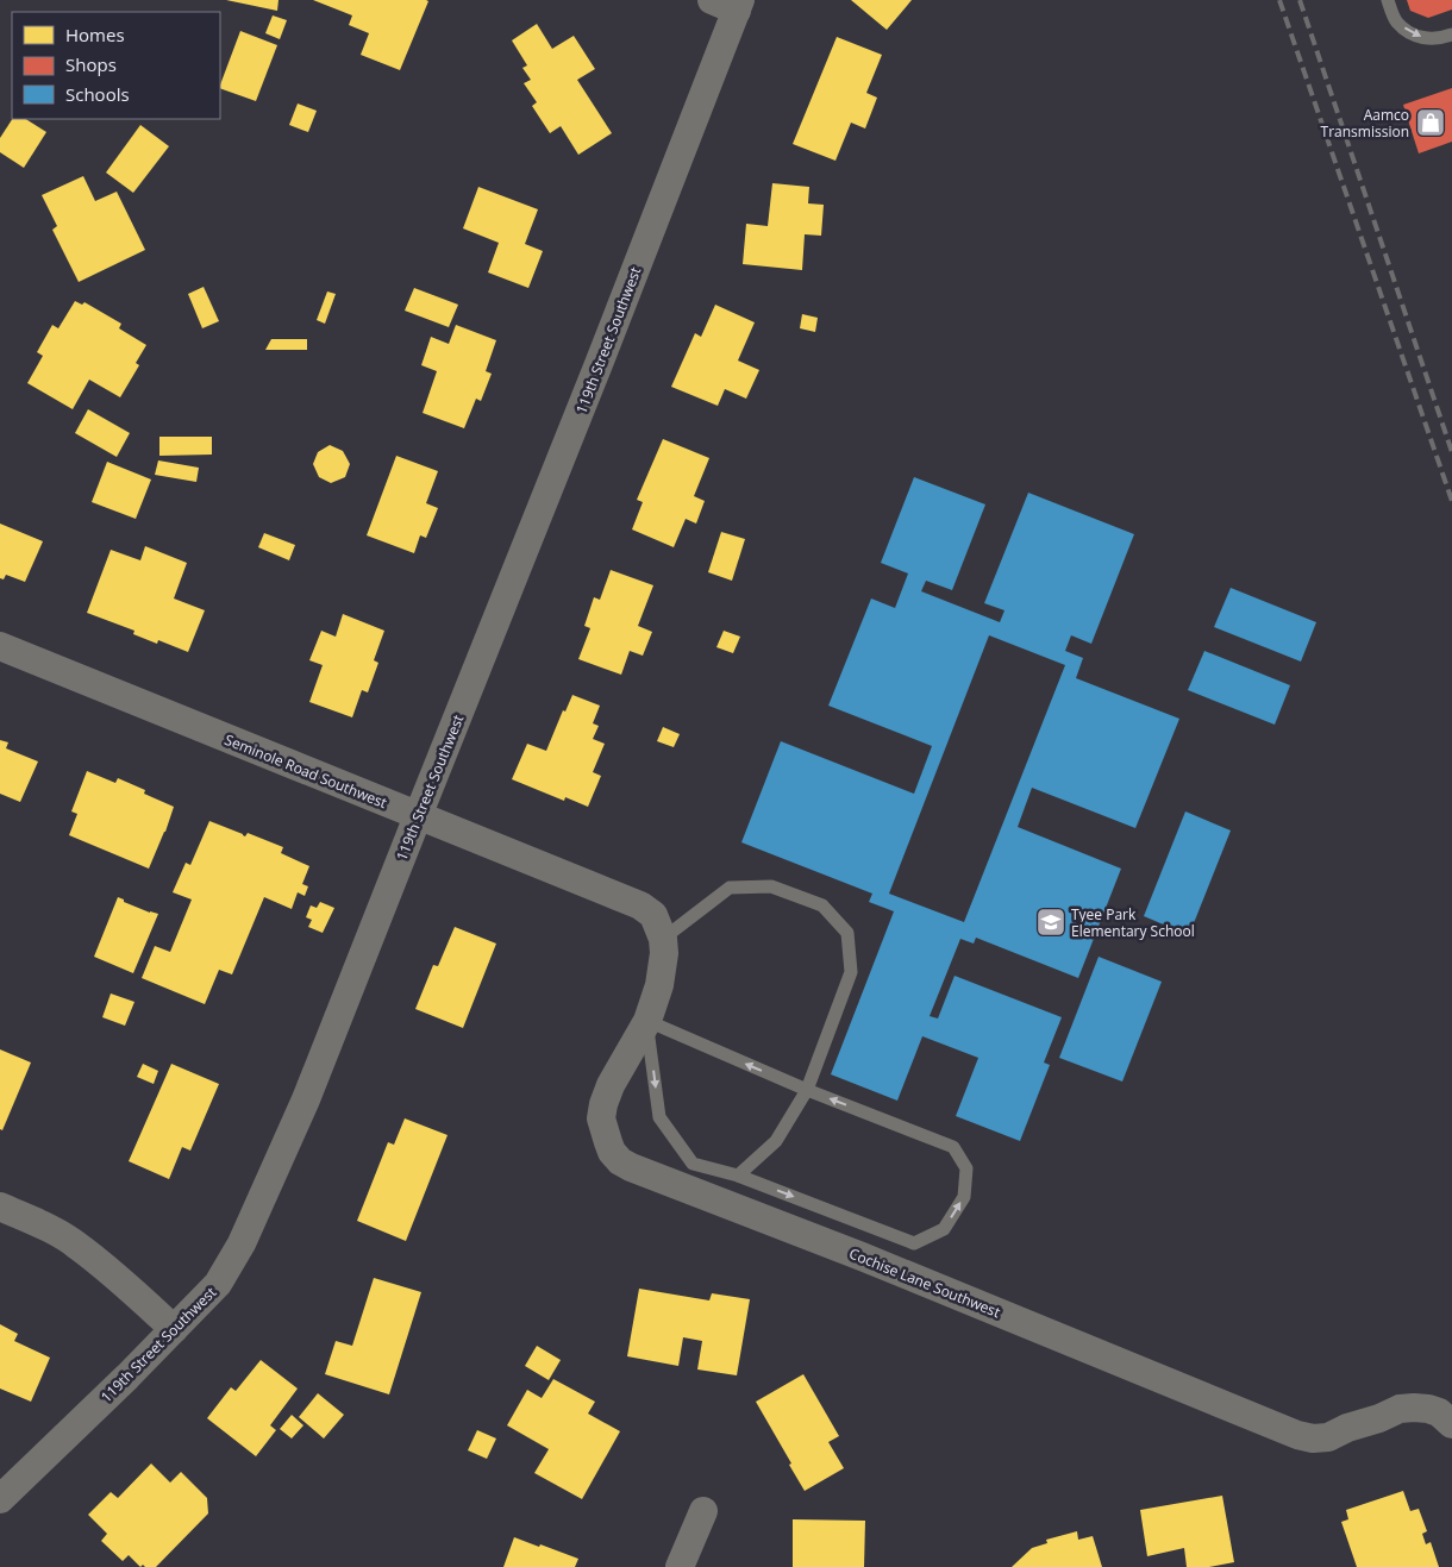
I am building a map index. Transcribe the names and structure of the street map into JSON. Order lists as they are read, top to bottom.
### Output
{
  "streets": {
    "street": ["119th Street Southwest", "Seminole Road Southwest", "Cochise Lane Southwest"]
  },
  "crossings": [
    ["119th Street Southwest", "Seminole Road Southwest"],
    ["Seminole Road Southwest", "Cochise Lane Southwest"]
  ],
  "places": {
    "shop": ["Aamco Transmission"],
    "school or university": ["Tyee Park Elementary School"]
  },
  "legend": ["Homes", "Shops", "Schools"]
}
